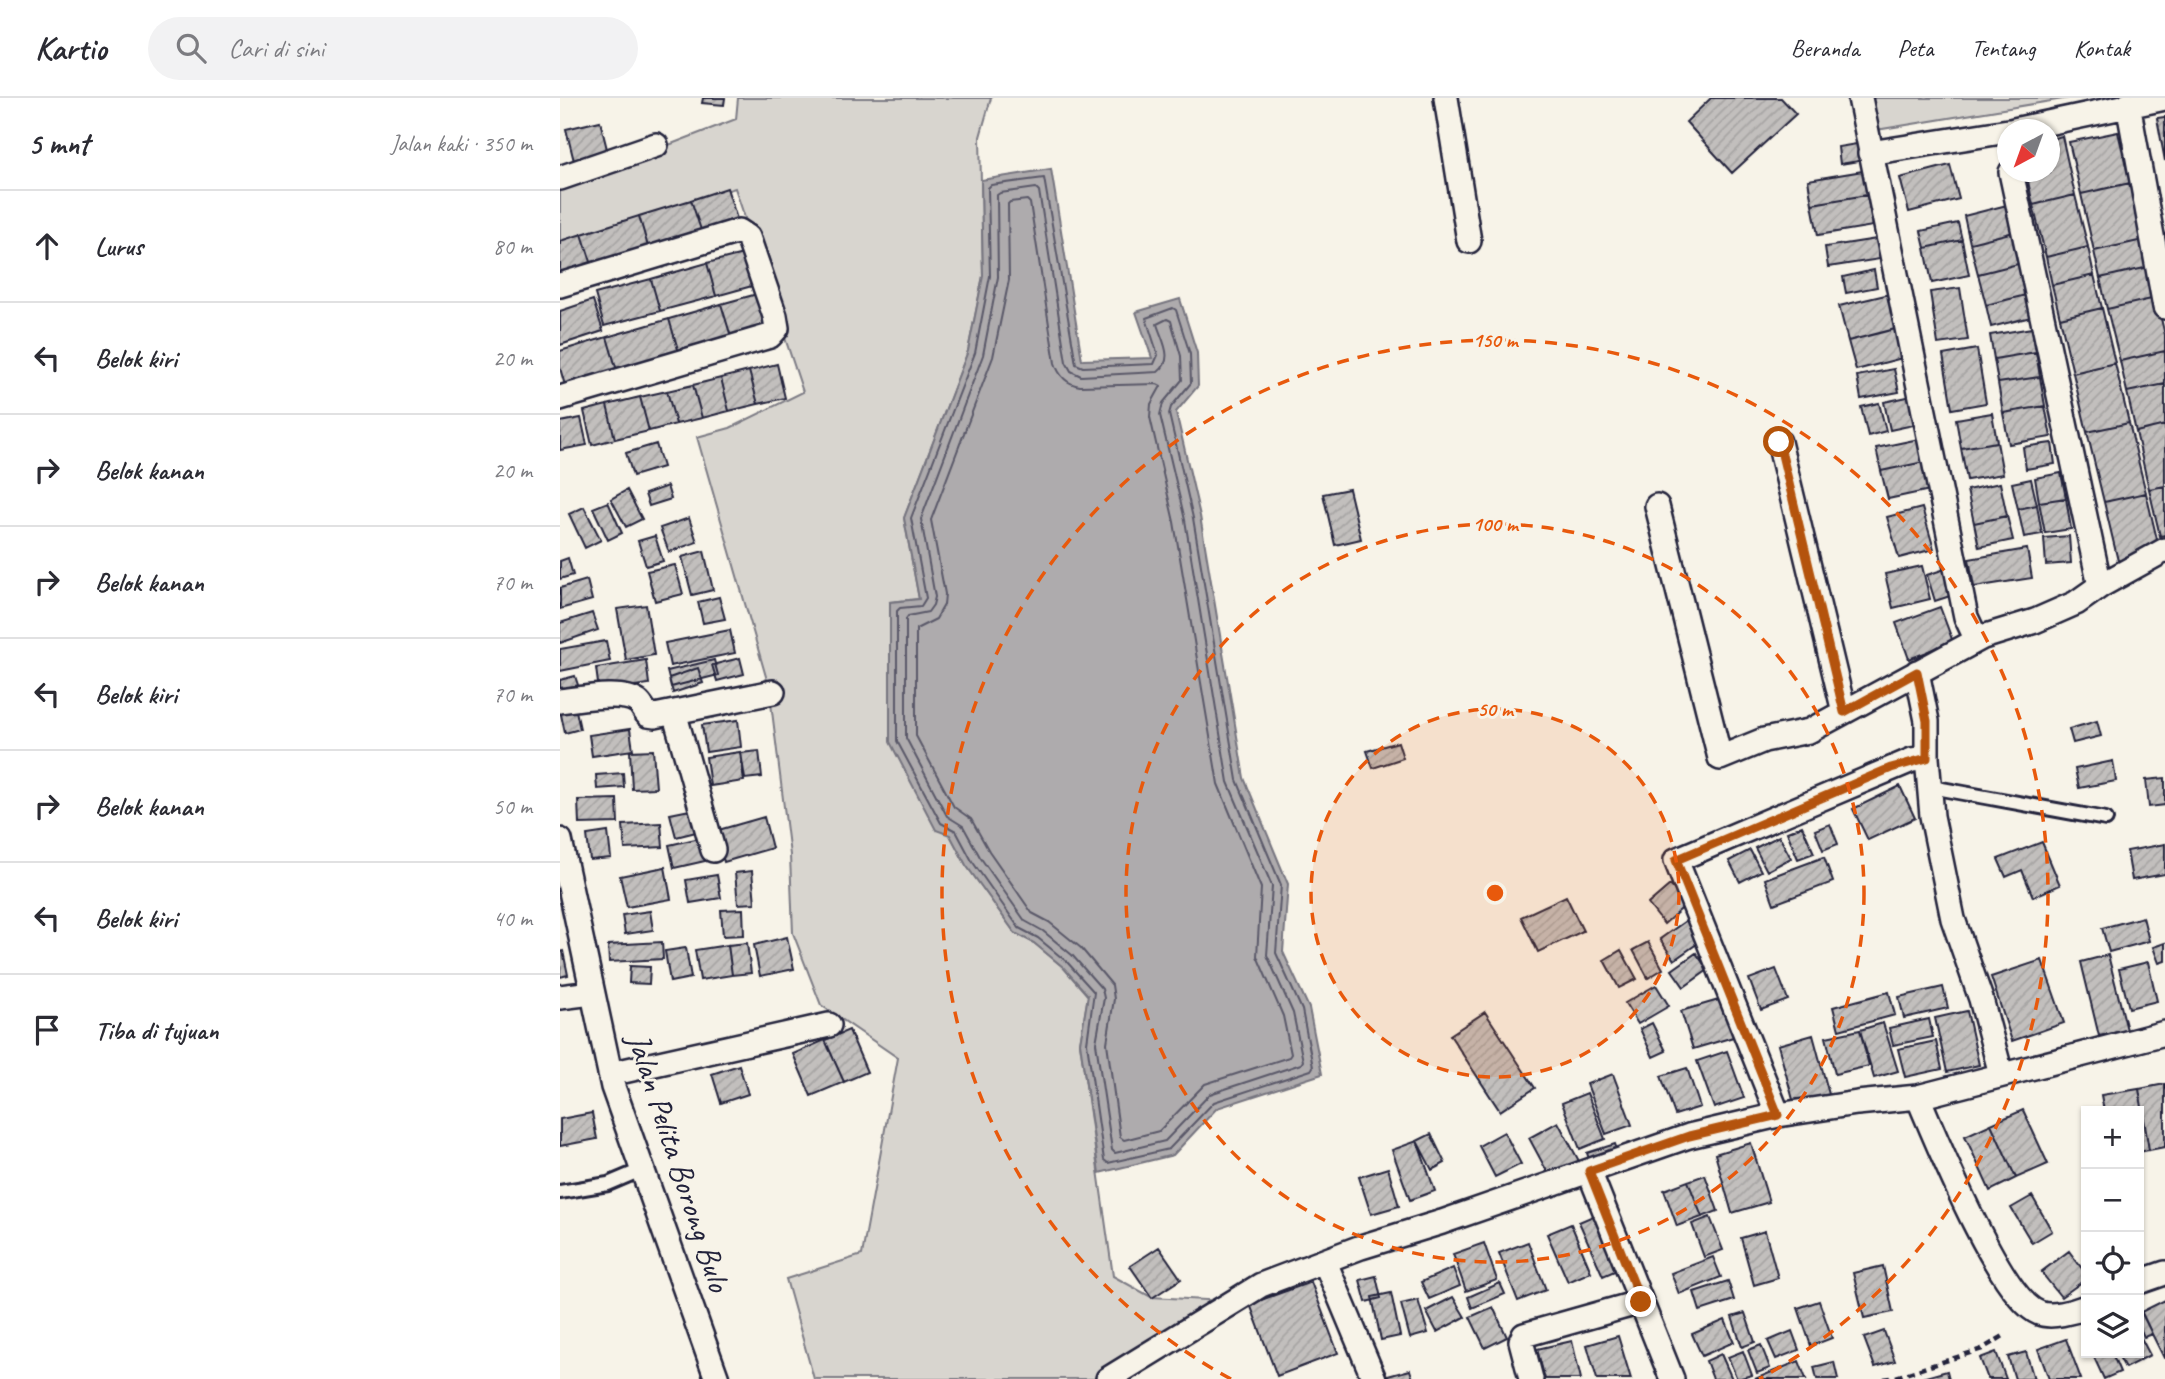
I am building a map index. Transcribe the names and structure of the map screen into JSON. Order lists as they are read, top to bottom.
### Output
{
  "streets": {
    "street": ["Jalan Pelita Borong Bulo"]
  },
  "north": "bottom left",
  "page": {
    "header": "Kartio",
    "search": "Cari di sini",
    "nav": [
      "Beranda",
      "Peta",
      "Tentang",
      "Kontak"
    ],
    "heading": ["5 mnt", "Jalan kaki · 350 m"],
    "list": [
      ["Lurus", "80 m"],
      ["Belok kiri", "20 m"],
      ["Belok kanan", "20 m"],
      ["Belok kanan", "70 m"],
      ["Belok kiri", "70 m"],
      ["Belok kanan", "50 m"],
      ["Belok kiri", "40 m"],
      "Tiba di tujuan"
    ],
    "map_buttons": ["+", "−"]
  },
  "rings": ["150 m", "100 m", "50 m"]
}
